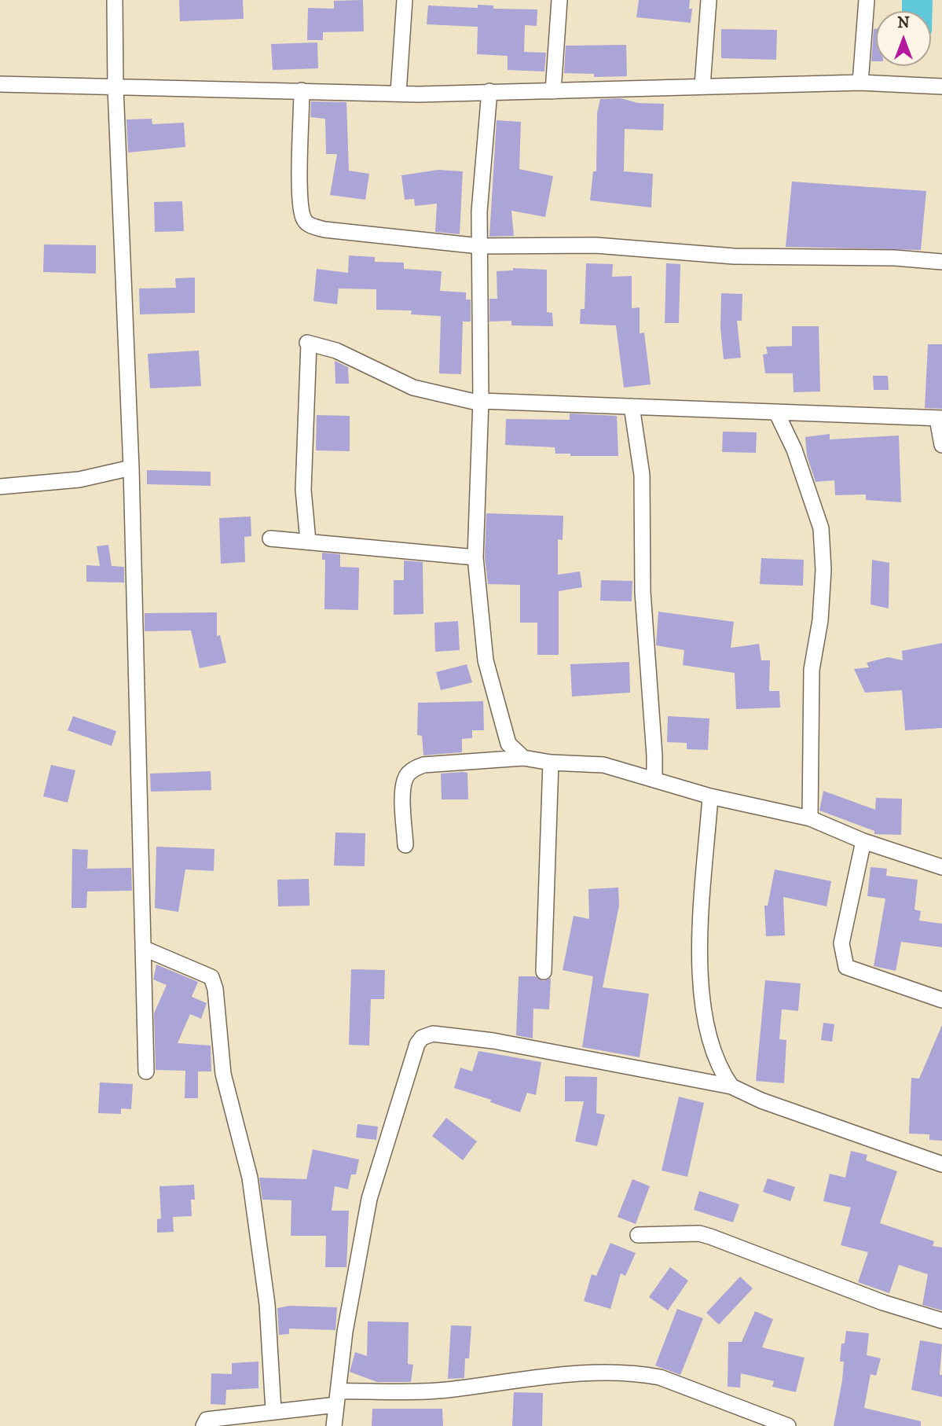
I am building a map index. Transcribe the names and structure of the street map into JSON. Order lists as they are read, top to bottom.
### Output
{
  "north": "top"
}
